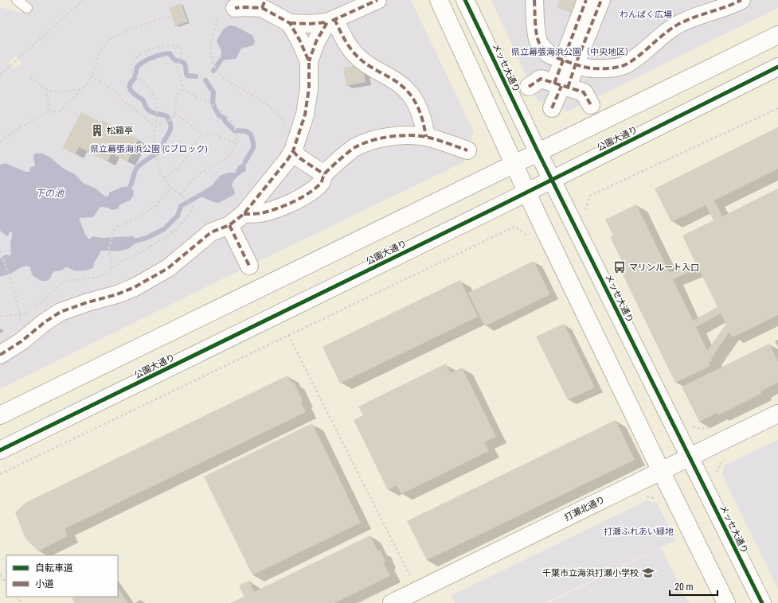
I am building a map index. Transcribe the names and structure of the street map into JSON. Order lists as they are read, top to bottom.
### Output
{
  "streets": {
    "street": ["メッセ大通り", "公園大通り", "打瀬北通り"]
  },
  "crossings": [
    ["メッセ大通り", "公園大通り"],
    ["メッセ大通り", "打瀬北通り"]
  ],
  "water": ["下の池"],
  "parks": [
    "わんぱく広場",
    "県立幕張海浜公園（中央地区）",
    "県立幕張海浜公園 (Cブロック)",
    "打瀬ふれあい緑地"
  ],
  "places": {
    "building": ["松籟亭"],
    "bus stop": ["マリンルート入口"],
    "school or university": ["千葉市立海浜打瀬小学校"]
  },
  "legend": ["自転車道", "小道"],
  "scale_bar": "20 m"
}
